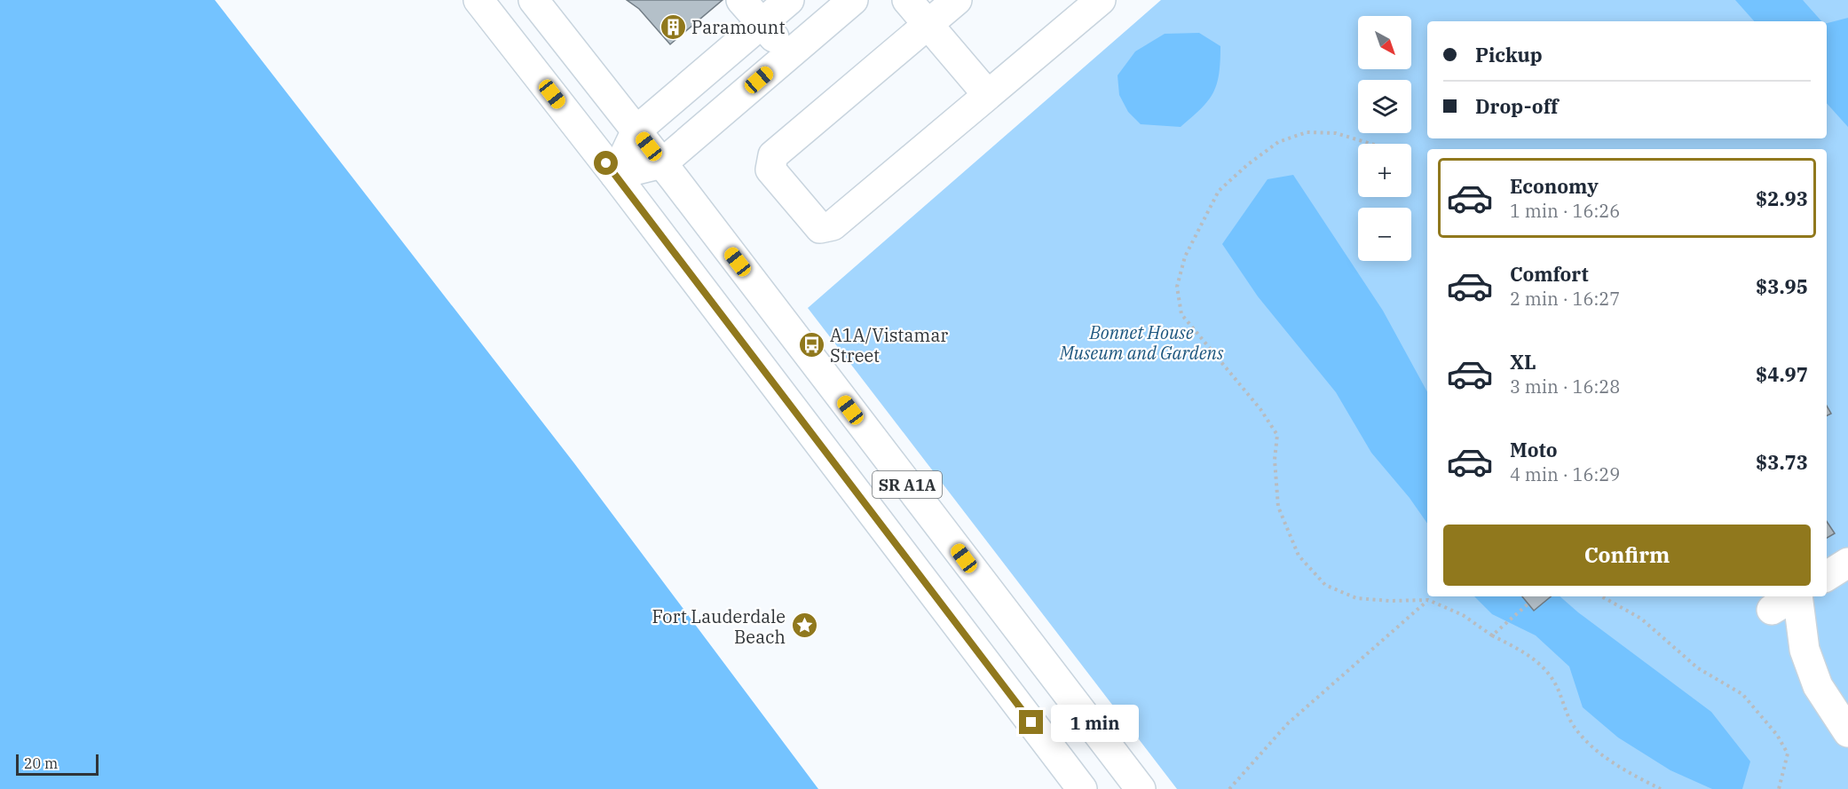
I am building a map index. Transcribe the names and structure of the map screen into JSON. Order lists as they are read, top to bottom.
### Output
{
  "streets": {
    "main road": ["SR A1A"]
  },
  "parks": ["Bonnet House Museum and Gardens"],
  "places": {
    "building": ["Paramount"],
    "bus stop": ["A1A/Vistamar Street"],
    "place": ["Fort Lauderdale Beach"]
  },
  "scale_bar": "20 m",
  "north": "bottom right",
  "page": {
    "map_buttons": ["+", "−"],
    "banner": ["Pickup", "Drop-off"],
    "list": [
      {
        "name": "Economy",
        "note": "1 min · 16:26",
        "value": "$2.93"
      },
      {
        "name": "Comfort",
        "note": "2 min · 16:27",
        "value": "$3.95"
      },
      {
        "name": "XL",
        "note": "3 min · 16:28",
        "value": "$4.97"
      },
      {
        "name": "Moto",
        "note": "4 min · 16:29",
        "value": "$3.73"
      }
    ],
    "buttons": "Confirm",
    "bubble": "1 min",
    "scale": "20 m"
  }
}
